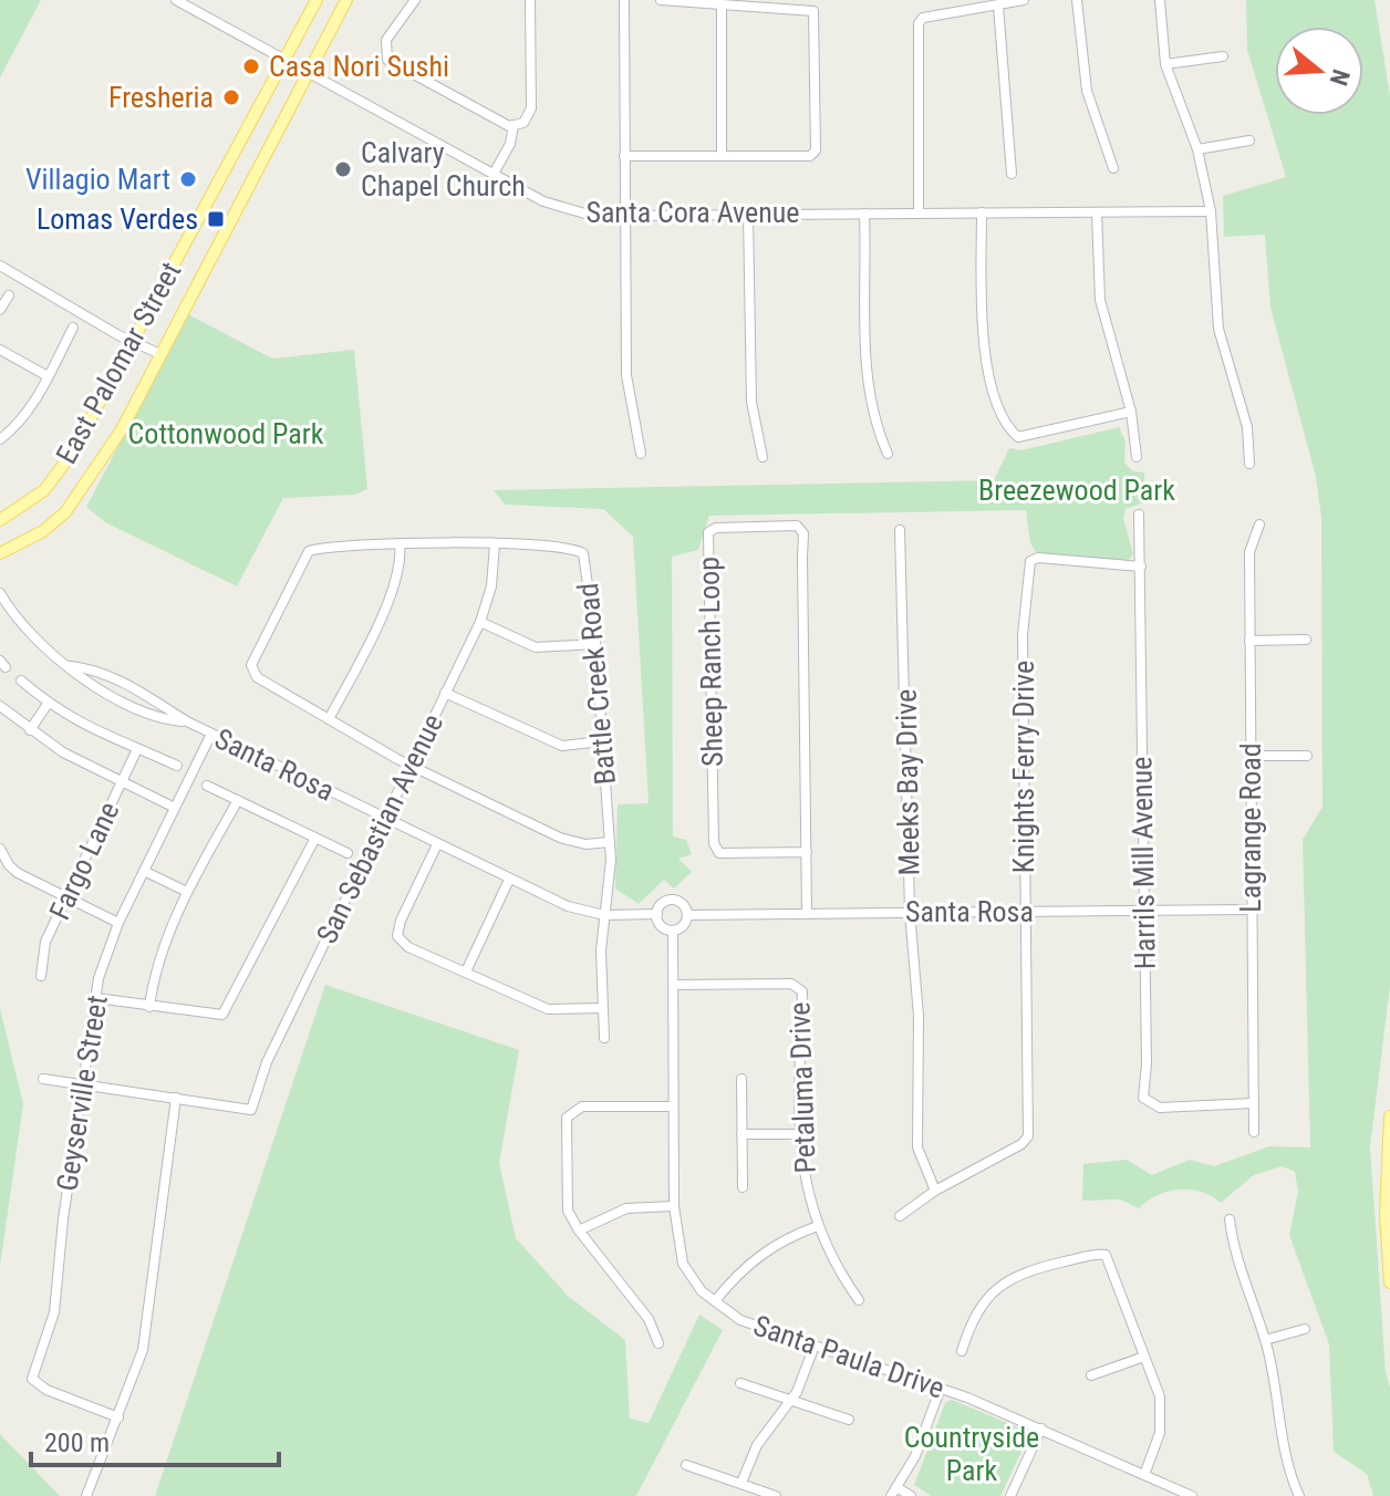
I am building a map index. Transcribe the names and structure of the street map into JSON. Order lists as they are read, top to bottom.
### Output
{
  "streets": {
    "main road": ["East Palomar Street"],
    "street": [
      "Santa Cora Avenue",
      "Sheep Ranch Loop",
      "Battle Creek Road",
      "Santa Rosa",
      "Knights Ferry Drive",
      "Meeks Bay Drive",
      "Lagrange Road",
      "San Sebastian Avenue",
      "Fargo Lane",
      "Harrils Mill Avenue",
      "Petaluma Drive",
      "Geyserville Street",
      "Santa Paula Drive"
    ]
  },
  "crossings": [
    ["Santa Cora Avenue", "East Palomar Street"],
    ["Sheep Ranch Loop", "Santa Rosa"],
    ["Battle Creek Road", "Santa Rosa"],
    ["Battle Creek Road", "San Sebastian Avenue"],
    ["Santa Rosa", "Knights Ferry Drive"],
    ["Santa Rosa", "Meeks Bay Drive"],
    ["Santa Rosa", "Lagrange Road"],
    ["Santa Rosa", "San Sebastian Avenue"],
    ["Santa Rosa", "Harrils Mill Avenue"],
    ["Santa Rosa", "Geyserville Street"],
    ["Santa Rosa", "Santa Paula Drive"],
    ["Knights Ferry Drive", "Meeks Bay Drive"],
    ["Knights Ferry Drive", "Harrils Mill Avenue"],
    ["Lagrange Road", "Harrils Mill Avenue"],
    ["Petaluma Drive", "Santa Paula Drive"]
  ],
  "parks": ["Cottonwood Park", "Breezewood Park", "Countryside Park"],
  "places": {
    "other": [
      "Casa Nori Sushi",
      "Fresheria",
      "Calvary Chapel Church",
      "Villagio Mart"
    ],
    "transit": ["Lomas Verdes"]
  },
  "scale_bar": "200 m",
  "north": "right"
}
